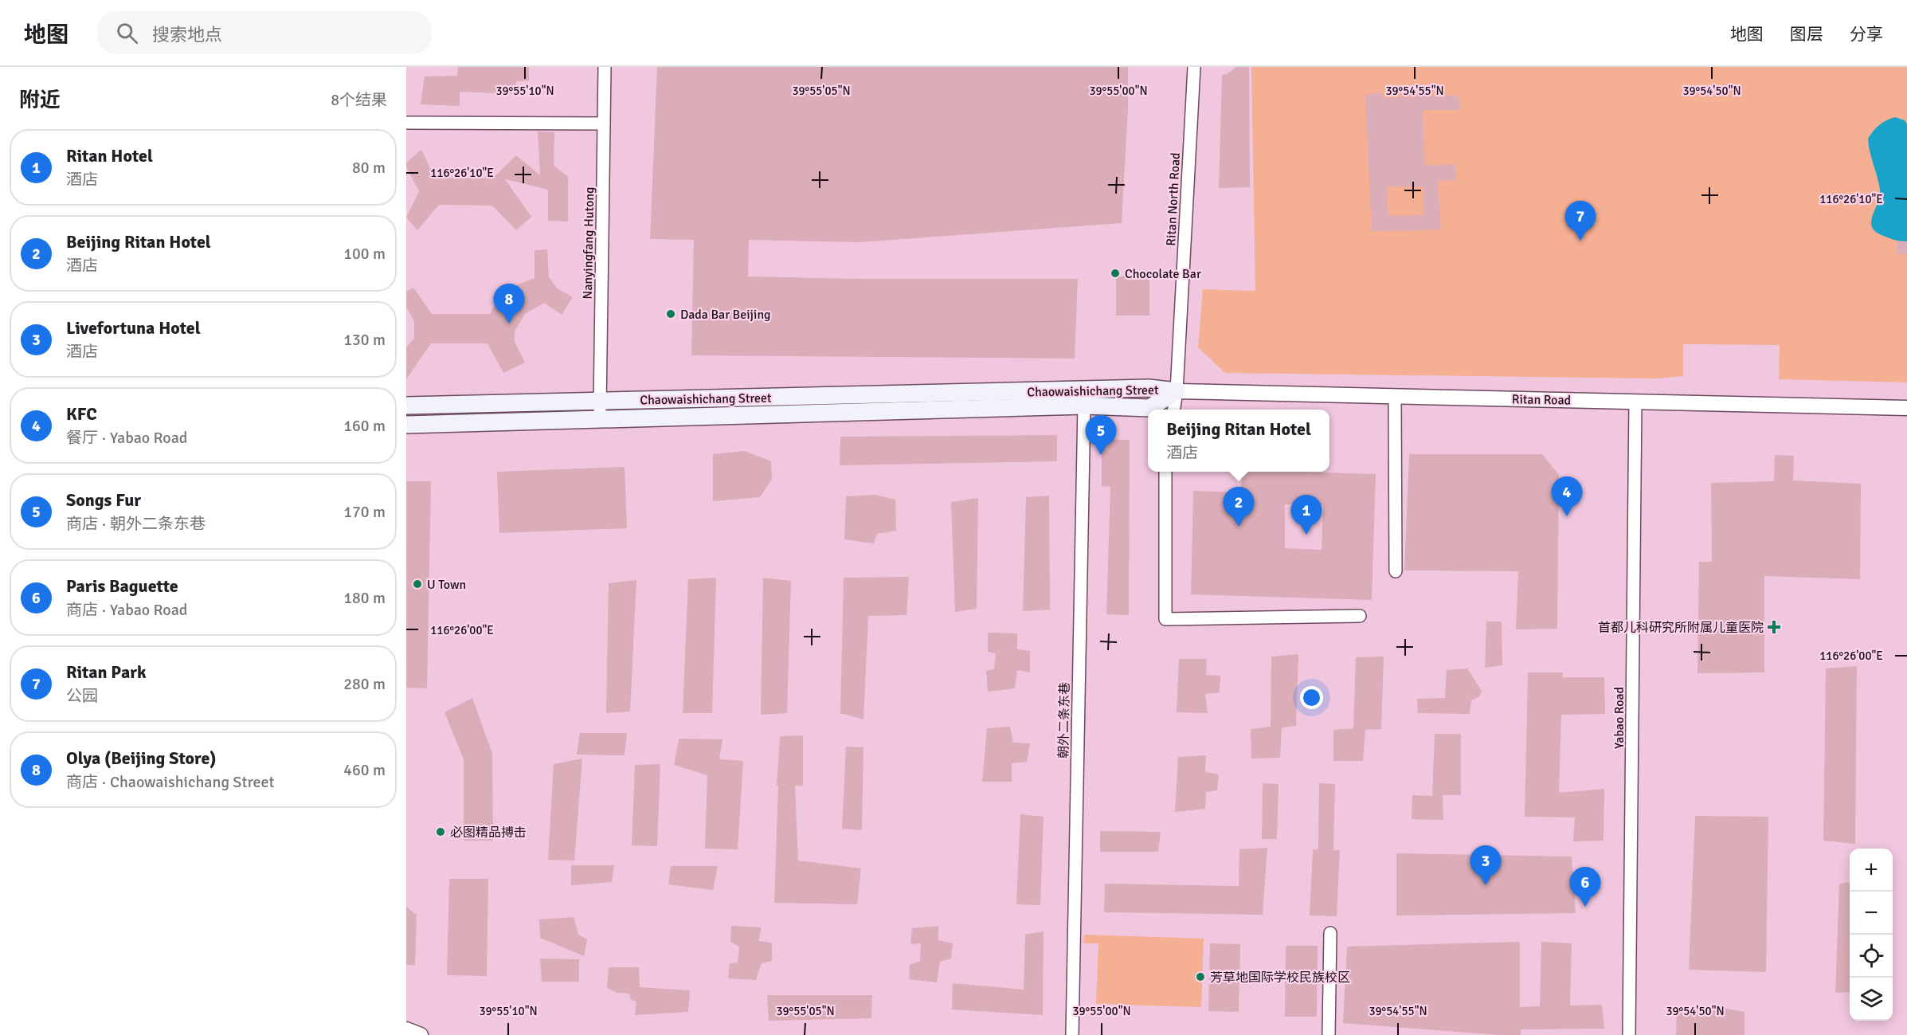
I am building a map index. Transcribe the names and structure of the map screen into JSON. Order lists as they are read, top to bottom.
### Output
{
  "streets": {
    "main road": ["Chaowaishichang Street"],
    "street": [
      "Ritan North Road",
      "Nanyingfang Hutong",
      "Ritan Road",
      "Yabao Road",
      "朝外二条东巷"
    ]
  },
  "crossings": [
    ["Ritan North Road", "Chaowaishichang Street"],
    ["Ritan North Road", "Ritan Road"],
    ["Nanyingfang Hutong", "Chaowaishichang Street"],
    ["Chaowaishichang Street", "Ritan Road"],
    ["Chaowaishichang Street", "朝外二条东巷"],
    ["Ritan Road", "Yabao Road"]
  ],
  "places": {
    "other": [
      "Chocolate Bar",
      "Dada Bar Beijing",
      "U Town",
      "必图精品搏击",
      "芳草地国际学校民族校区"
    ],
    "health": ["首都儿科研究所附属儿童医院"]
  },
  "page": {
    "header": "地图",
    "search": "搜索地点",
    "nav": ["地图", "图层", "分享"],
    "heading": ["附近", "8个结果"],
    "list": [
      {
        "mark": "1",
        "name": "Ritan Hotel",
        "note": "酒店",
        "value": "80 m"
      },
      {
        "mark": "2",
        "name": "Beijing Ritan Hotel",
        "note": "酒店",
        "value": "100 m"
      },
      {
        "mark": "3",
        "name": "Livefortuna Hotel",
        "note": "酒店",
        "value": "130 m"
      },
      {
        "mark": "4",
        "name": "KFC",
        "note": "餐厅 · Yabao Road",
        "value": "160 m"
      },
      {
        "mark": "5",
        "name": "Songs Fur",
        "note": "商店 · 朝外二条东巷",
        "value": "170 m"
      },
      {
        "mark": "6",
        "name": "Paris Baguette",
        "note": "商店 · Yabao Road",
        "value": "180 m"
      },
      {
        "mark": "7",
        "name": "Ritan Park",
        "note": "公园",
        "value": "280 m"
      },
      {
        "mark": "8",
        "name": "Olya (Beijing Store)",
        "note": "商店 · Chaowaishichang Street",
        "value": "460 m"
      }
    ],
    "pins": [
      "7",
      "8",
      "5",
      "4",
      "2",
      "1",
      "3",
      "6"
    ],
    "popup": ["Beijing Ritan Hotel", "酒店"],
    "map_buttons": ["+", "−"]
  },
  "coordinates": [
    "39°55'10\"N",
    "39°55'05\"N",
    "39°55'00\"N",
    "39°54'55\"N",
    "39°54'50\"N",
    "116°26'10\"E",
    "116°26'00\"E"
  ]
}
